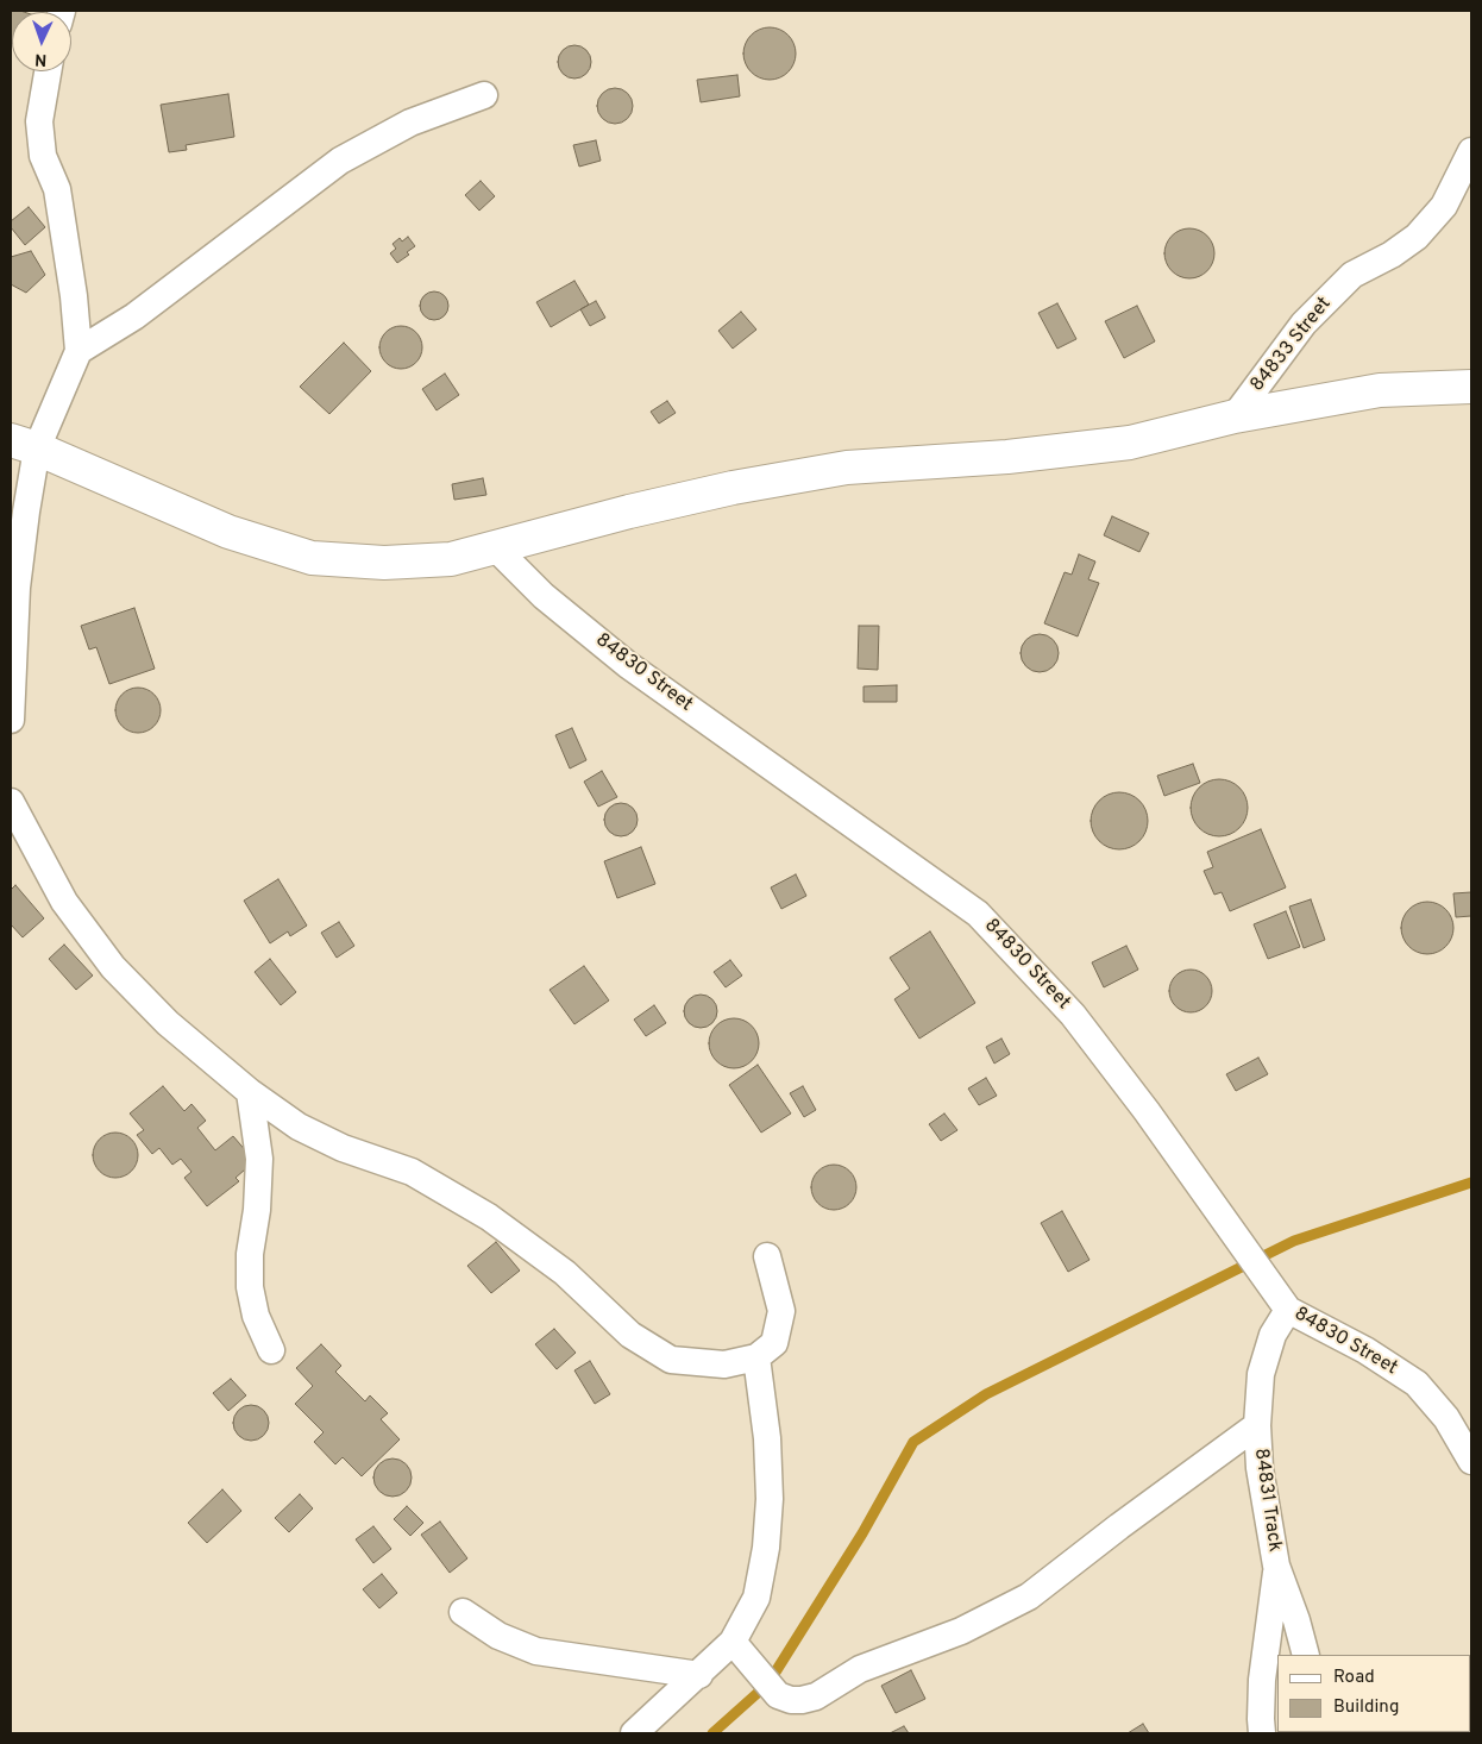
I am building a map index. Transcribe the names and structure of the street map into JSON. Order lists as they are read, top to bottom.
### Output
{
  "streets": {
    "street": ["84833 Street", "84830 Street", "84831 Track"]
  },
  "crossings": [
    ["84830 Street", "84831 Track"]
  ],
  "legend": ["Road", "Building"],
  "north": "bottom"
}
